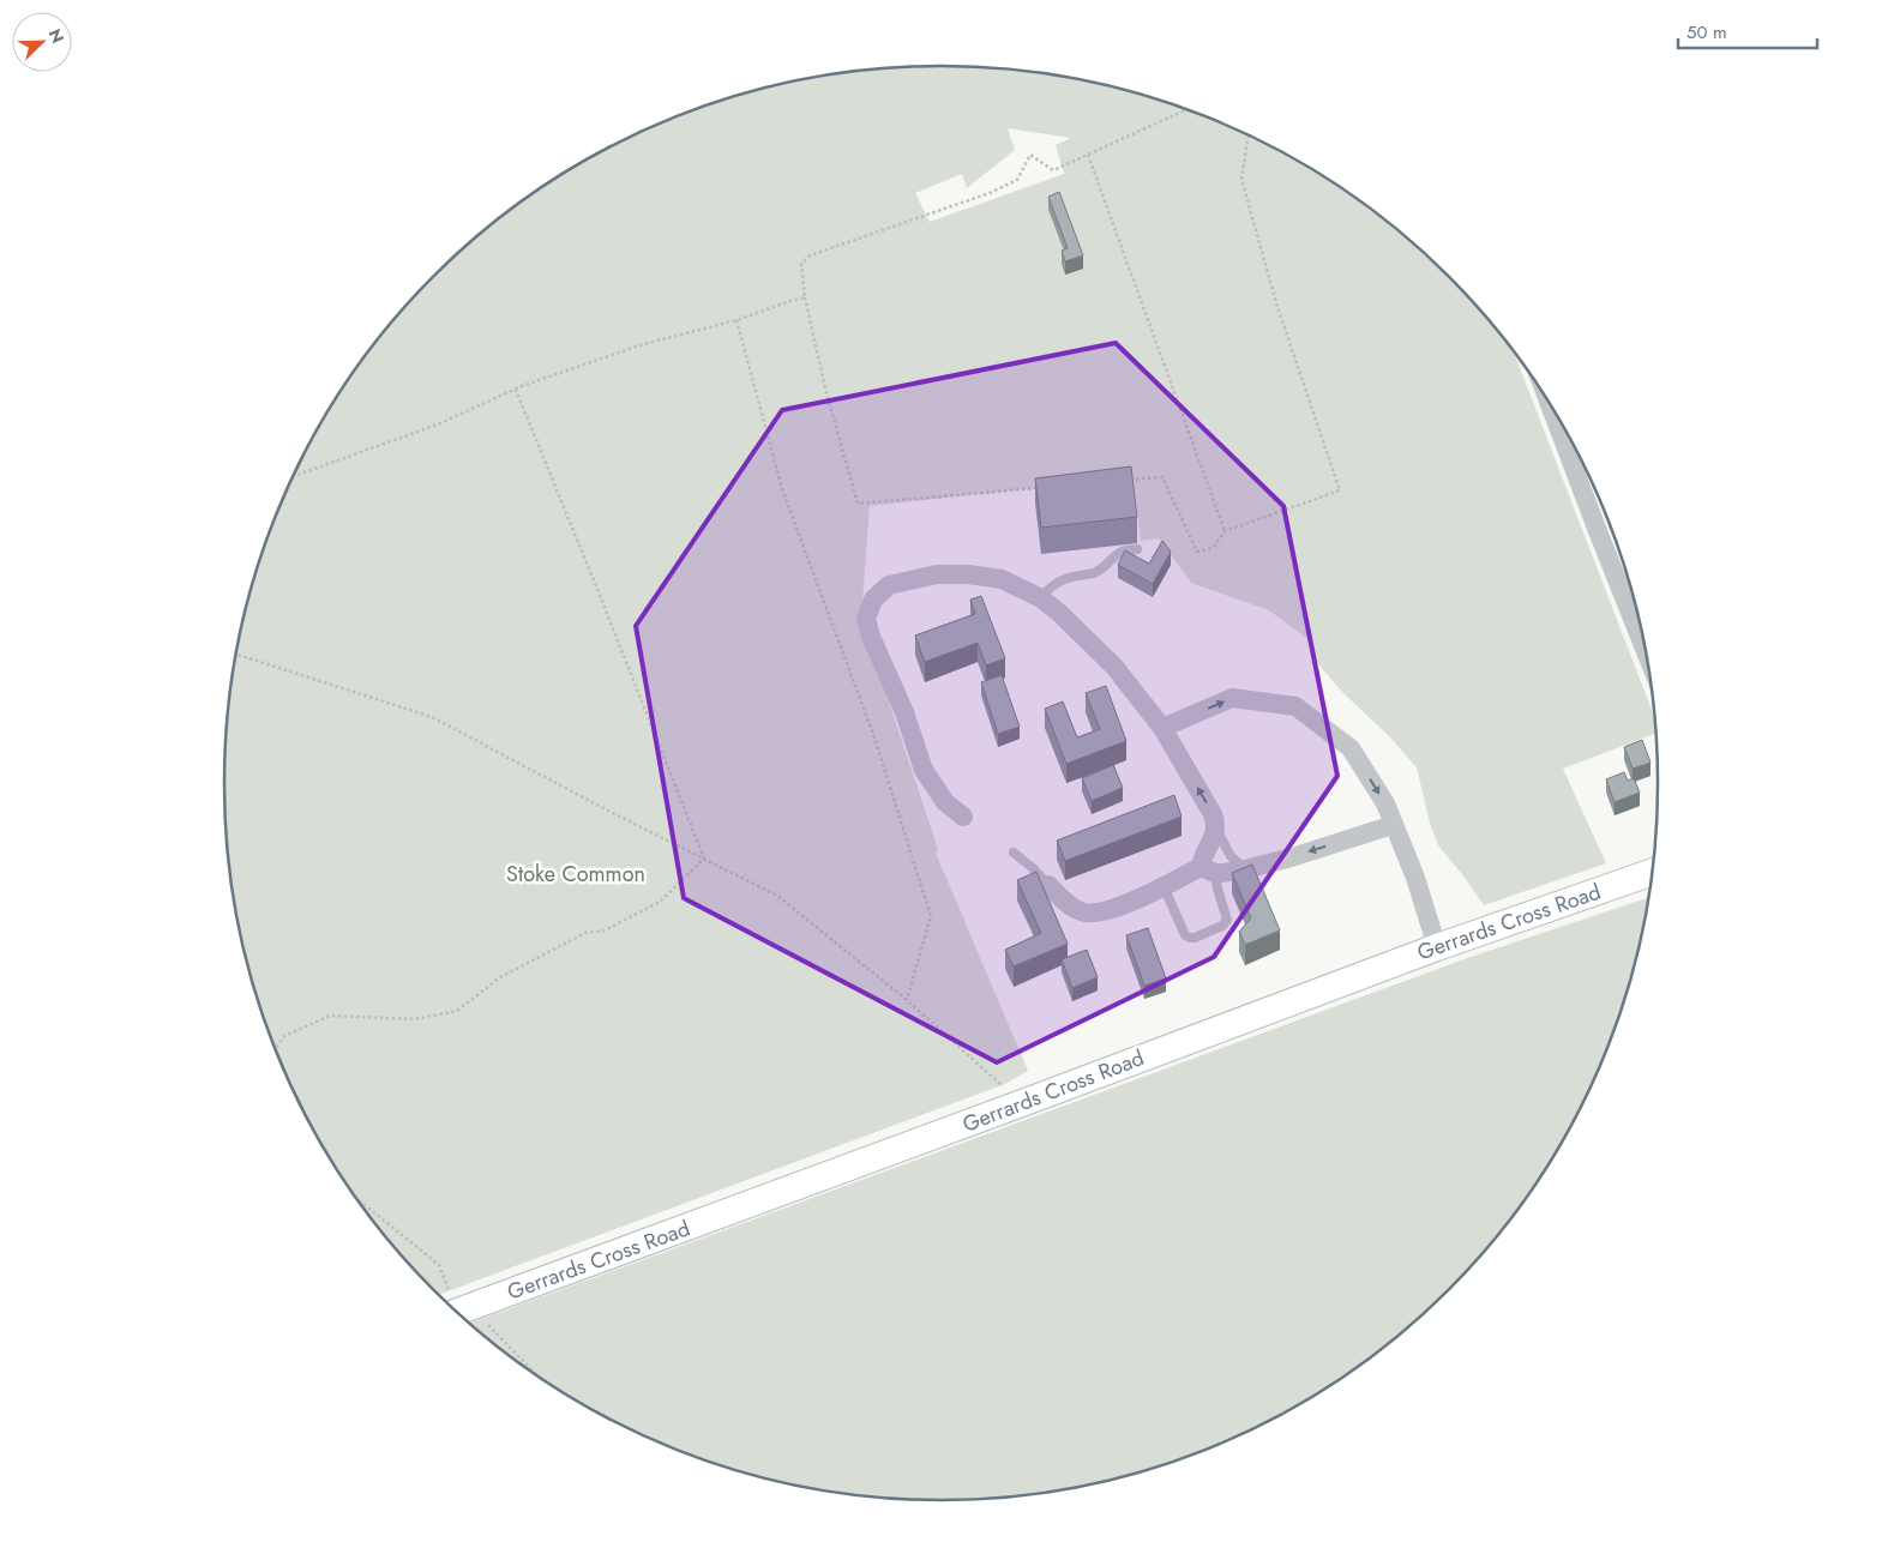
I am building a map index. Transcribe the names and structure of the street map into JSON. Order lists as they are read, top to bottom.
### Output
{
  "streets": {
    "main road": ["Gerrards Cross Road"]
  },
  "parks": ["Stoke Common"],
  "scale_bar": "50 m",
  "north": "top right"
}
